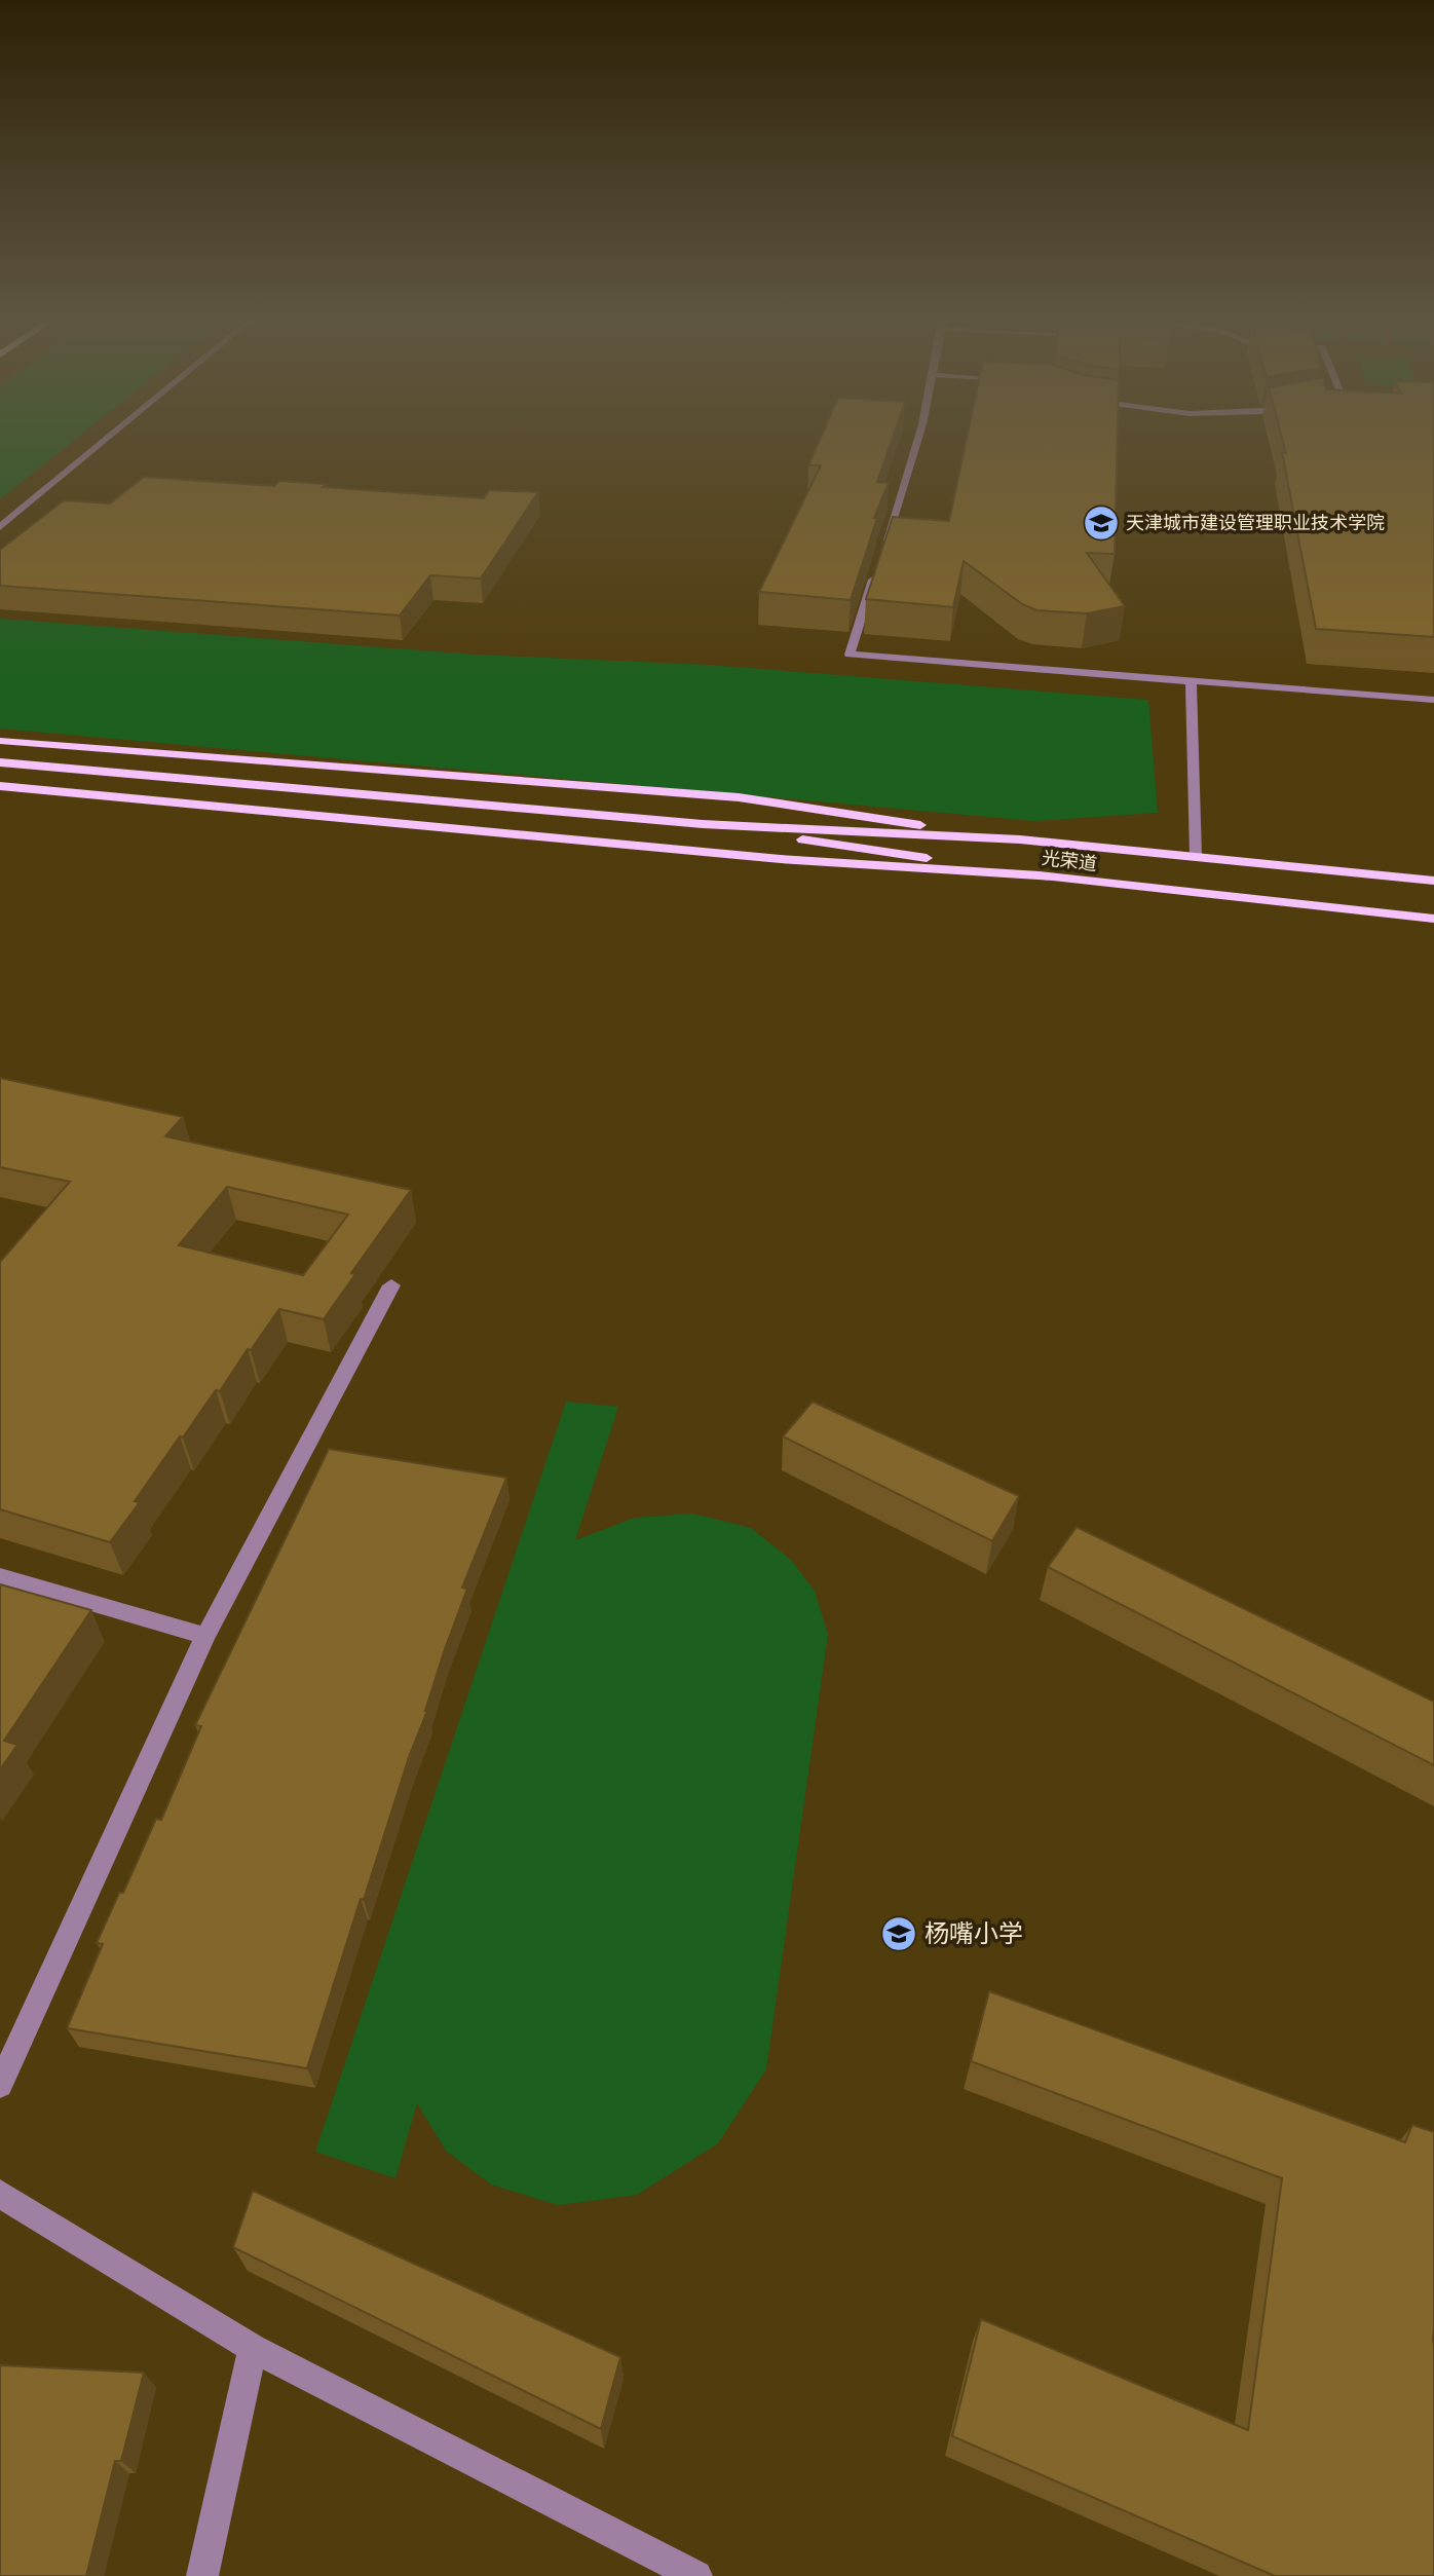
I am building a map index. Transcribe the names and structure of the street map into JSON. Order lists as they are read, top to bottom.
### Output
{
  "streets": {
    "main road": ["光荣道"]
  },
  "places": {
    "school or university": ["天津城市建设管理职业技术学院", "杨嘴小学"]
  }
}
